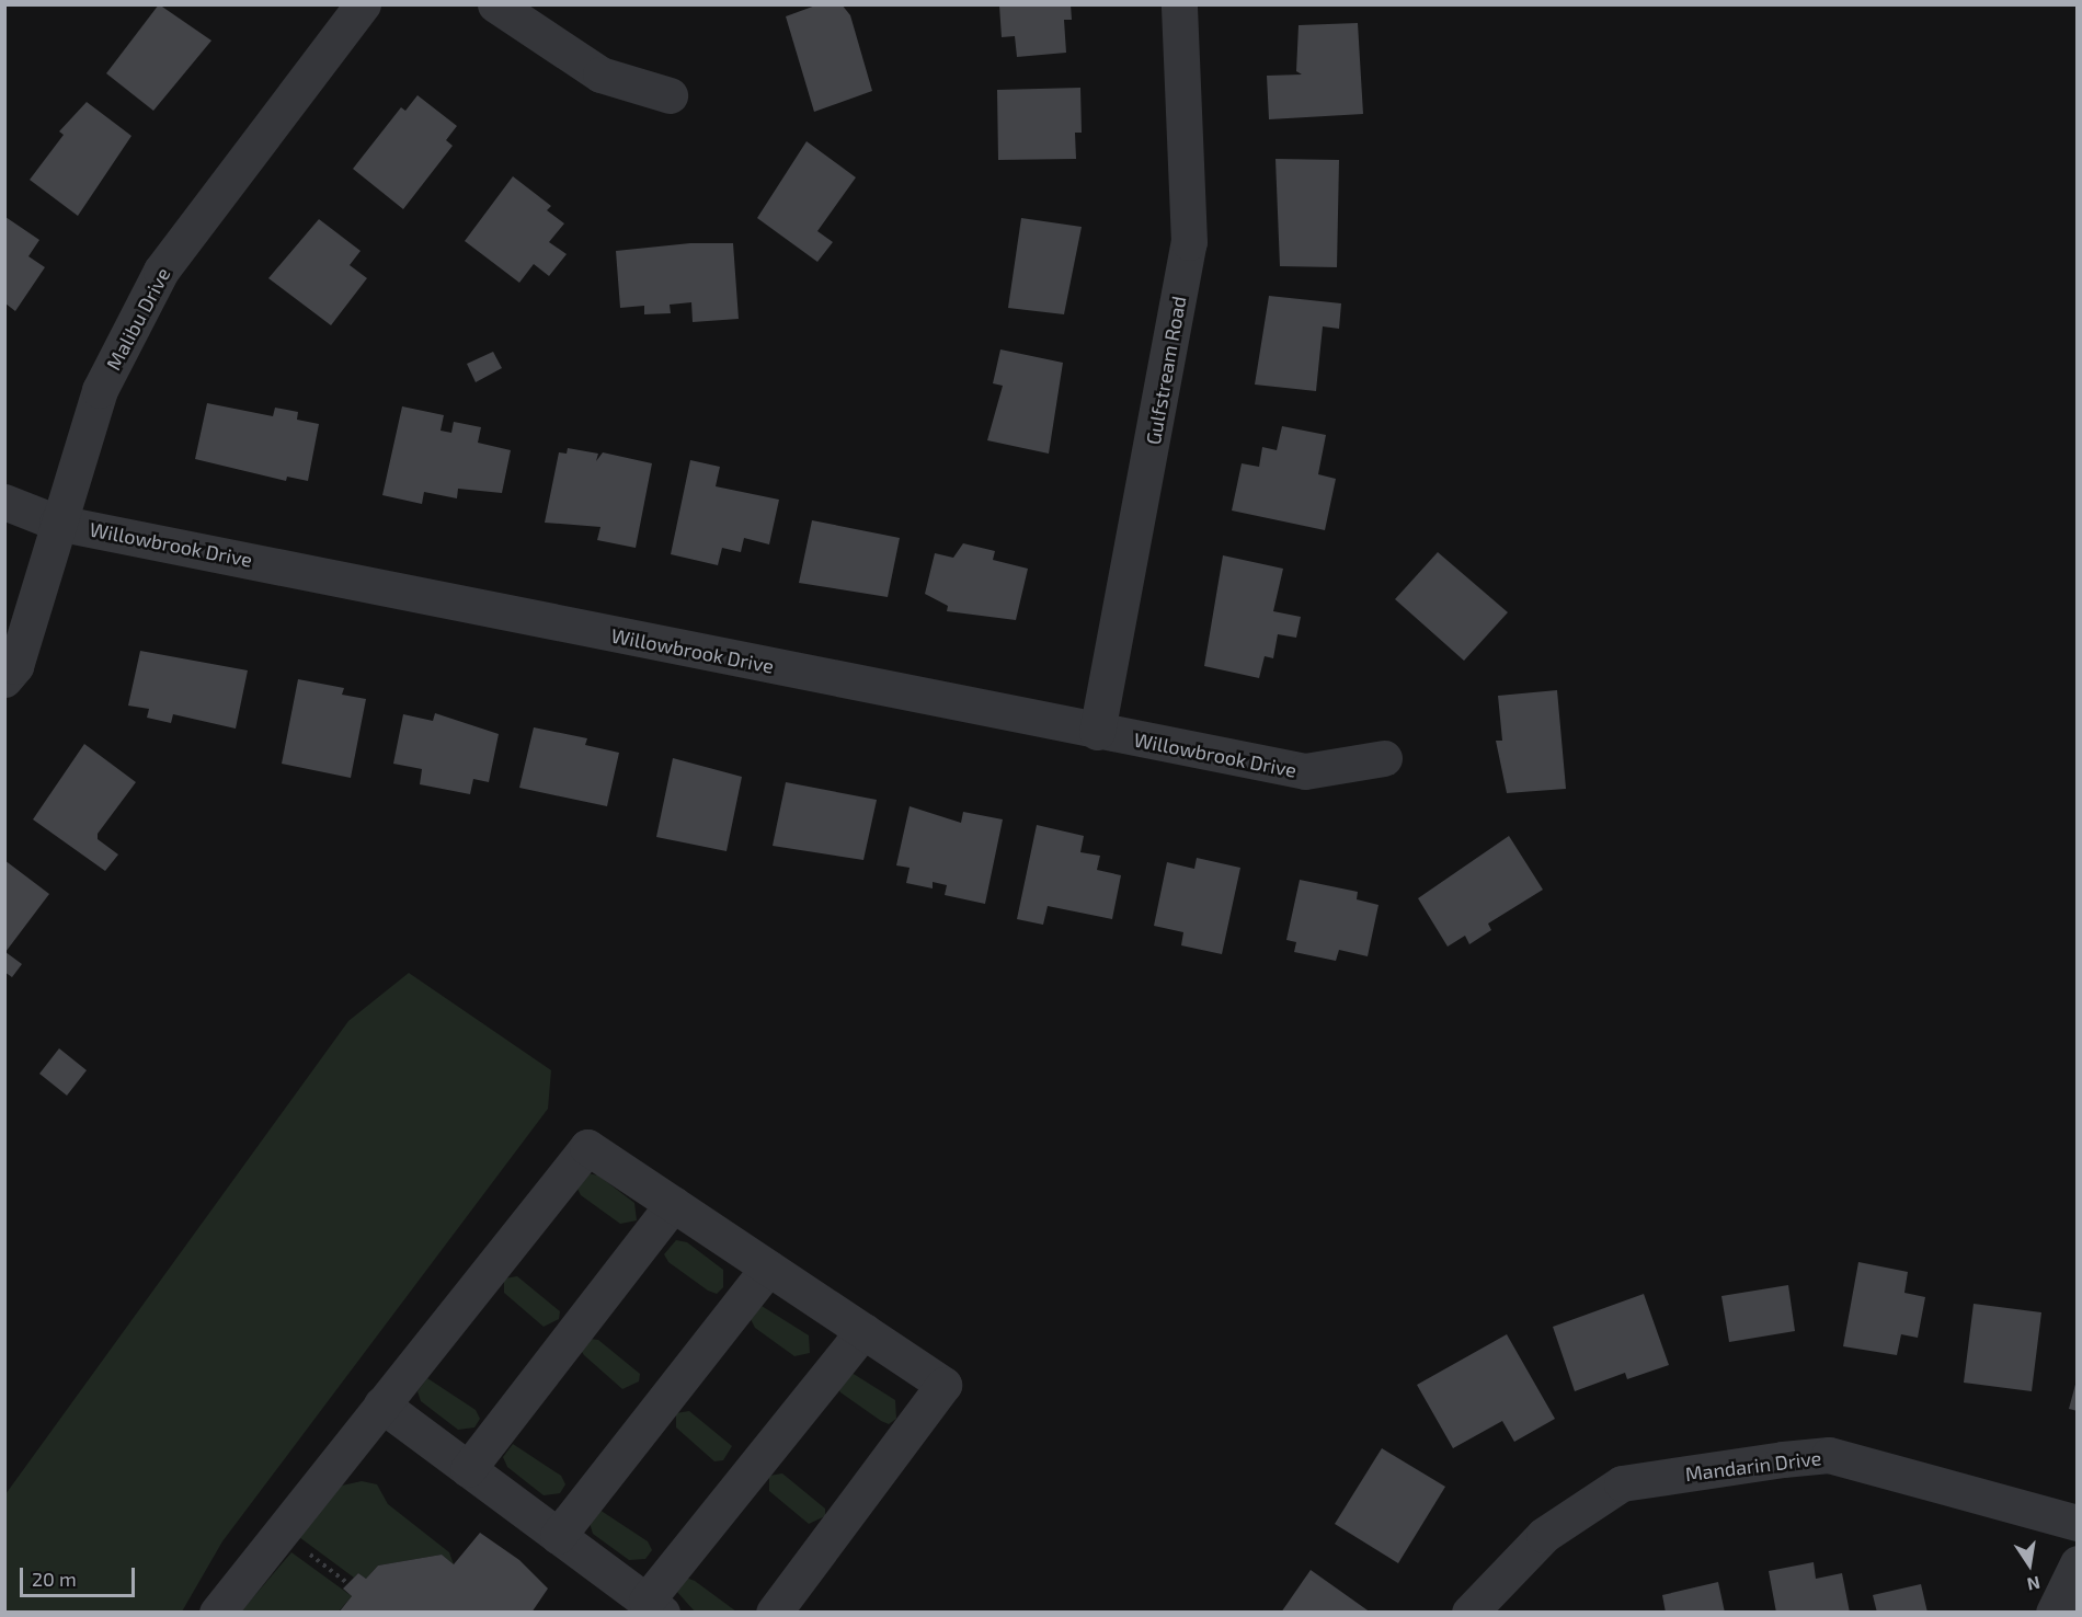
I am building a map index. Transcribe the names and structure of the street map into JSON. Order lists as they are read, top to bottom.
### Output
{
  "streets": {
    "street": [
      "Malibu Drive",
      "Gulfstream Road",
      "Willowbrook Drive",
      "Mandarin Drive"
    ]
  },
  "crossings": [
    ["Malibu Drive", "Willowbrook Drive"],
    ["Gulfstream Road", "Willowbrook Drive"]
  ],
  "scale_bar": "20 m",
  "north": "bottom"
}
